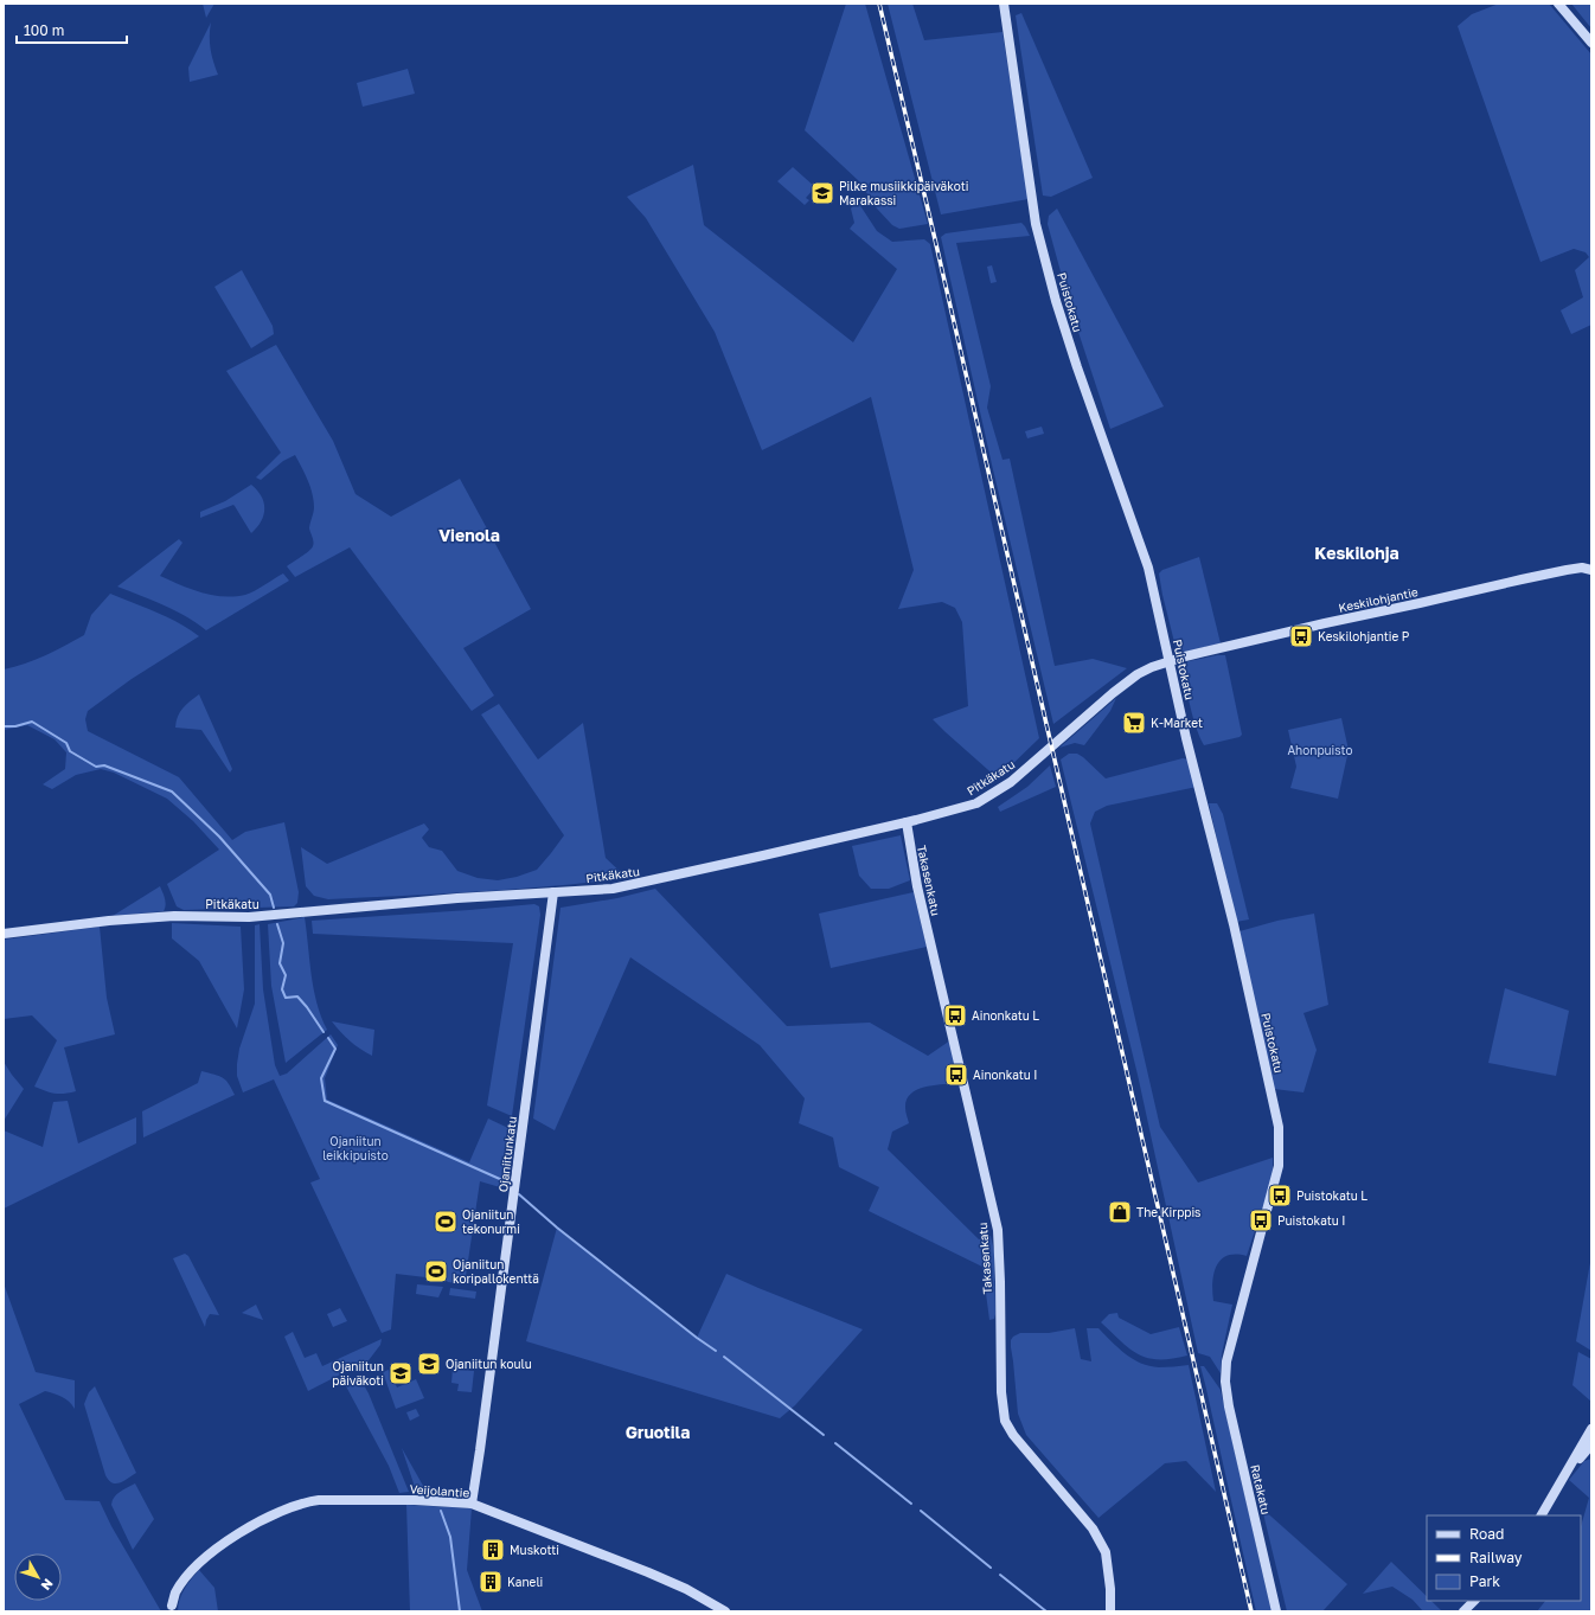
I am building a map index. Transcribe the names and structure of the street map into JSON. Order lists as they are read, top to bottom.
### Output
{
  "streets": {
    "street": [
      "Puistokatu",
      "Keskilohjantie",
      "Pitkäkatu",
      "Takasenkatu",
      "Ojaniitunkatu",
      "Ratakatu",
      "Veijolantie"
    ]
  },
  "crossings": [
    ["Puistokatu", "Keskilohjantie"],
    ["Puistokatu", "Pitkäkatu"],
    ["Puistokatu", "Ratakatu"],
    ["Keskilohjantie", "Pitkäkatu"],
    ["Pitkäkatu", "Takasenkatu"],
    ["Pitkäkatu", "Ojaniitunkatu"],
    ["Ojaniitunkatu", "Veijolantie"]
  ],
  "districts": ["Vienola", "Keskilohja", "Gruotila"],
  "parks": ["Ahonpuisto", "Ojaniitun leikkipuisto"],
  "places": {
    "school or university": ["Pilke musiikkipäiväkoti Marakassi", "Ojaniitun koulu", "Ojaniitun päiväkoti"],
    "bus stop": [
      "Keskilohjantie P",
      "Ainonkatu L",
      "Ainonkatu I",
      "Puistokatu L",
      "Puistokatu I"
    ],
    "supermarket": ["K-Market"],
    "shop": ["The Kirppis"],
    "sports": ["Ojaniitun tekonurmi", "Ojaniitun koripallokenttä"],
    "building": ["Muskotti", "Kaneli"]
  },
  "legend": ["Road", "Railway", "Park"],
  "scale_bar": "100 m",
  "north": "bottom right"
}
